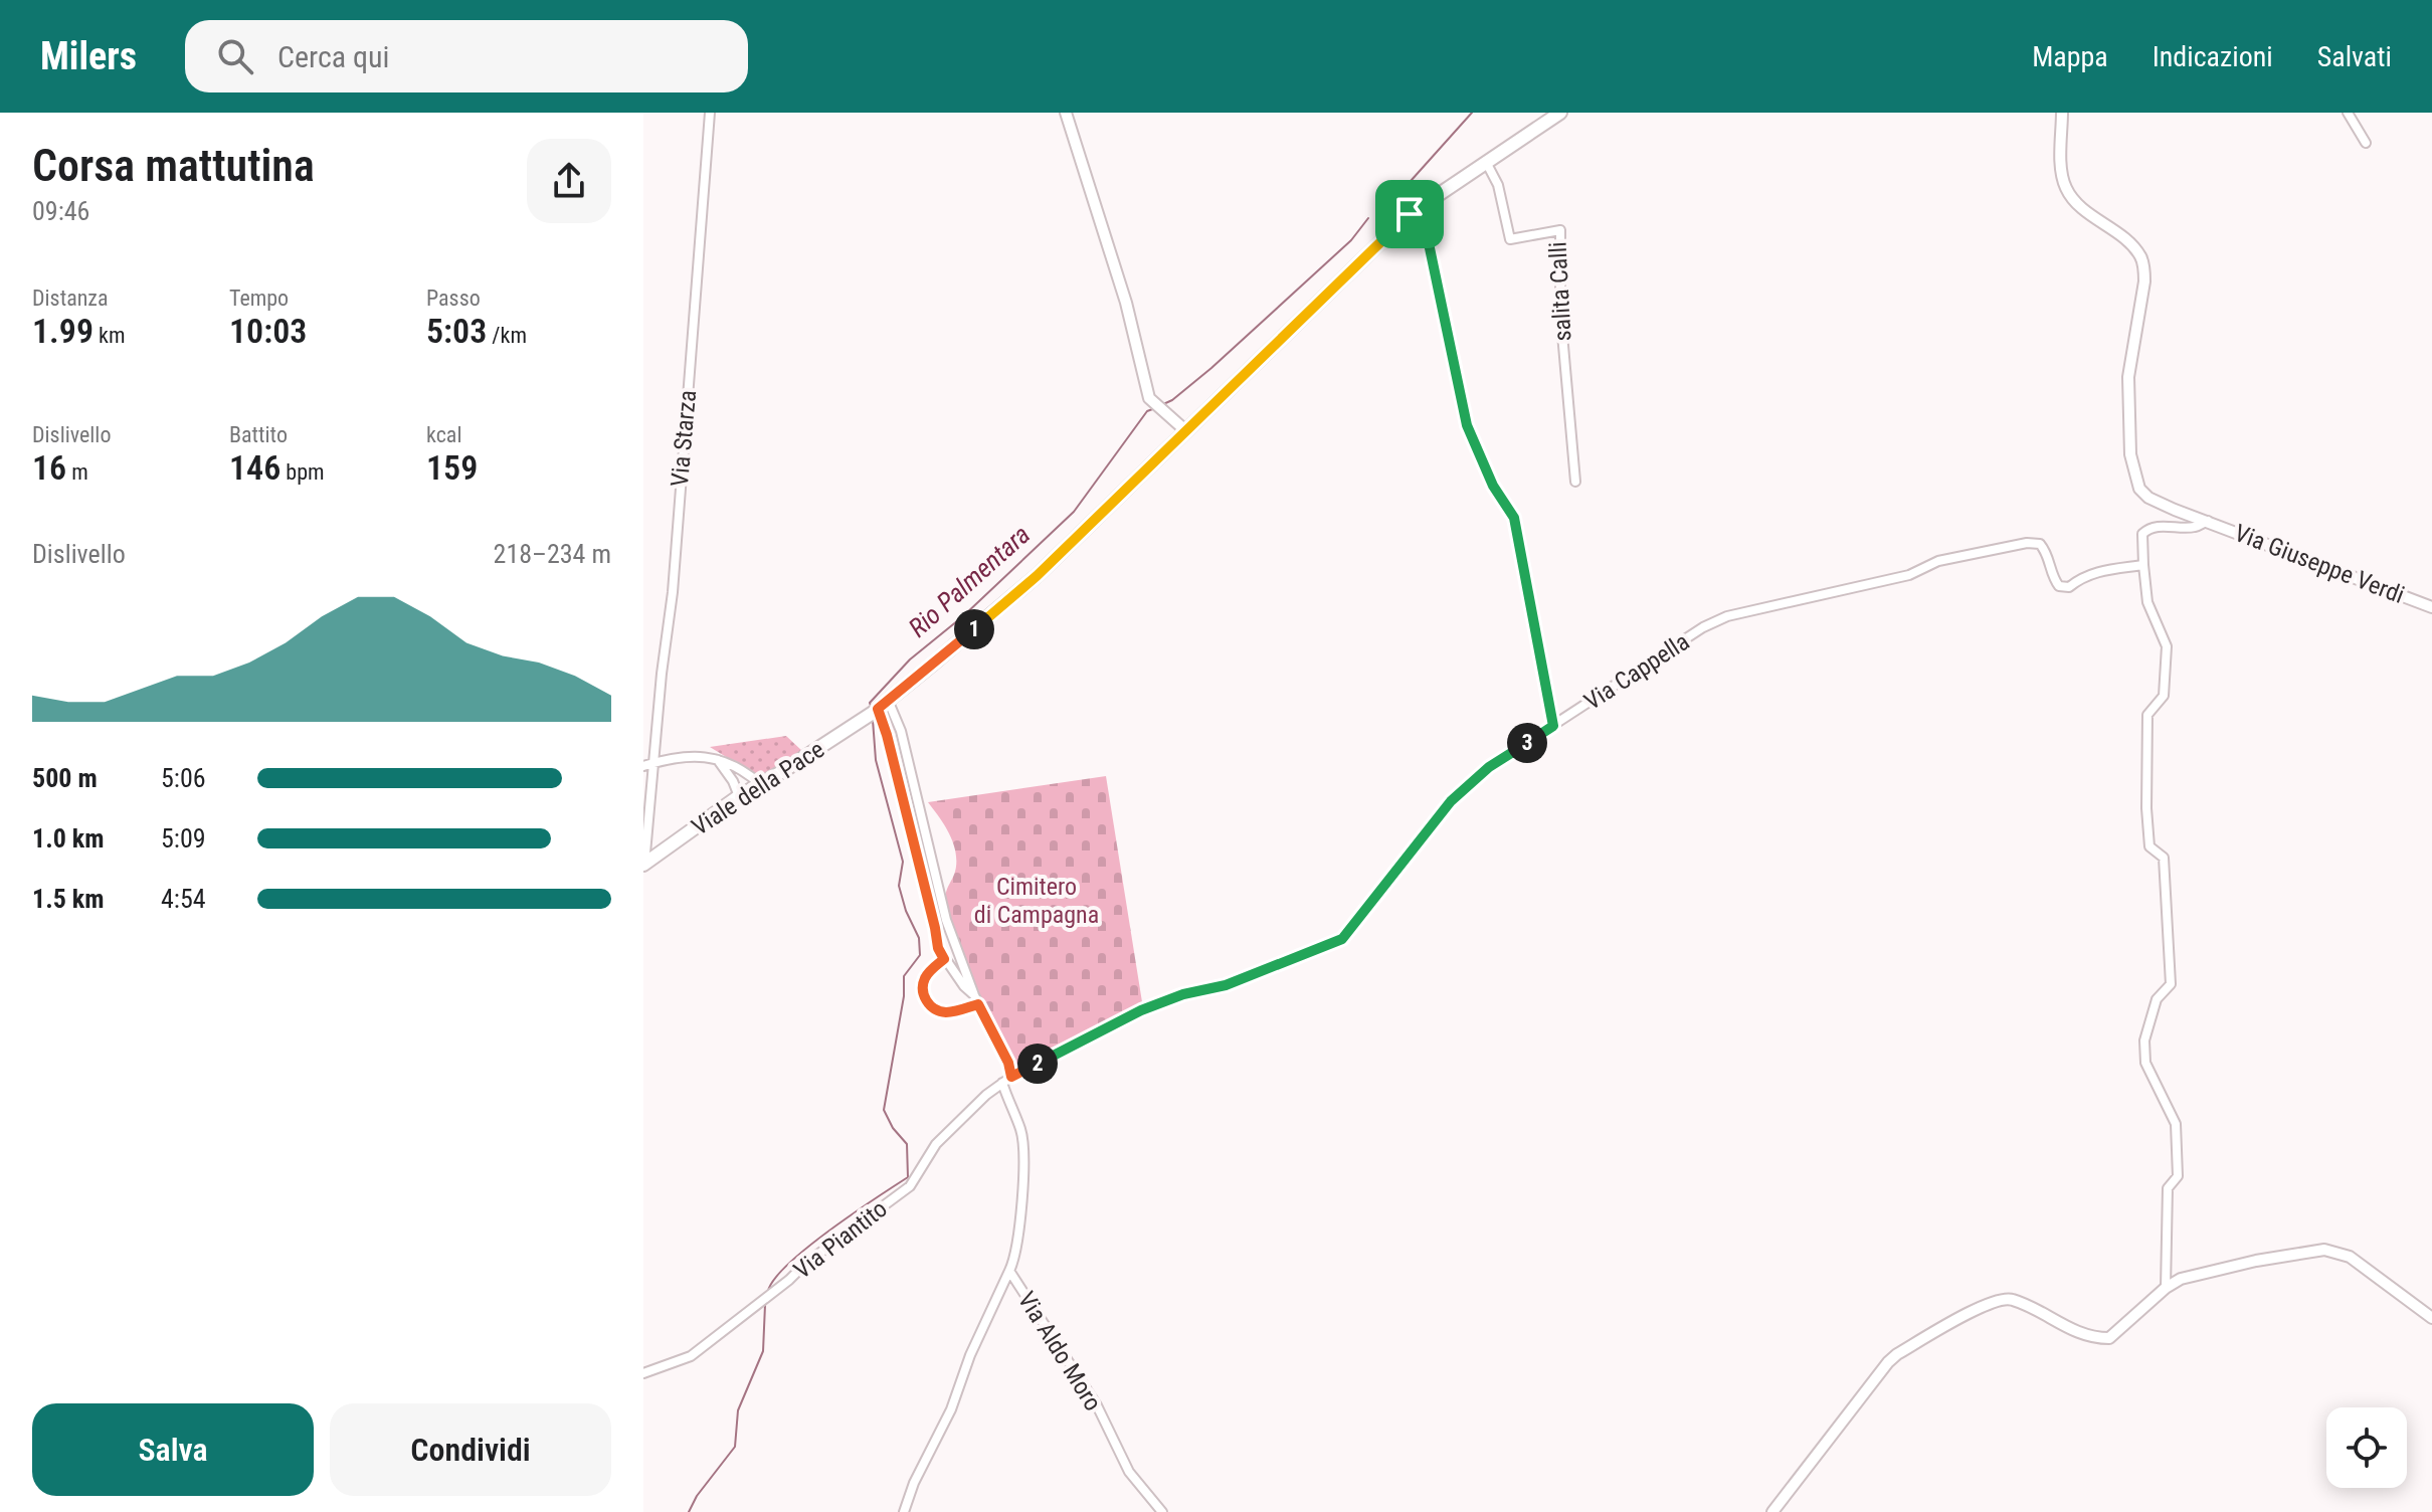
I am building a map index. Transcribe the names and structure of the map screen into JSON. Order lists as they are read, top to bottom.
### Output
{
  "streets": {
    "main road": ["Viale della Pace"],
    "street": [
      "salita Calli",
      "Via Starza",
      "Via Giuseppe Verdi",
      "Via Cappella",
      "Via Piantito",
      "Via Aldo Moro"
    ]
  },
  "crossings": [
    ["salita Calli", "Viale della Pace"],
    ["Via Starza", "Viale della Pace"],
    ["Via Cappella", "Via Piantito"],
    ["Via Piantito", "Via Aldo Moro"]
  ],
  "water": ["Rio Palmentara"],
  "parks": ["Cimitero di Campagna"],
  "page": {
    "header": "Milers",
    "search": "Cerca qui",
    "nav": ["Mappa", "Indicazioni", "Salvati"],
    "heading": ["Corsa mattutina", "09:46"],
    "stats": [
      ["Distanza", "1.99 km"],
      ["Tempo", "10:03"],
      ["Passo", "5:03 /km"],
      ["Dislivello", "16 m"],
      ["Battito", "146 bpm"],
      ["kcal", "159"]
    ],
    "chart": ["Dislivello", "218–234 m"],
    "pins": ["1", "3", "2"],
    "list": [
      {
        "name": "500 m",
        "note": "5:06"
      },
      {
        "name": "1.0 km",
        "note": "5:09"
      },
      {
        "name": "1.5 km",
        "note": "4:54"
      }
    ],
    "buttons": ["Salva", "Condividi"]
  }
}
